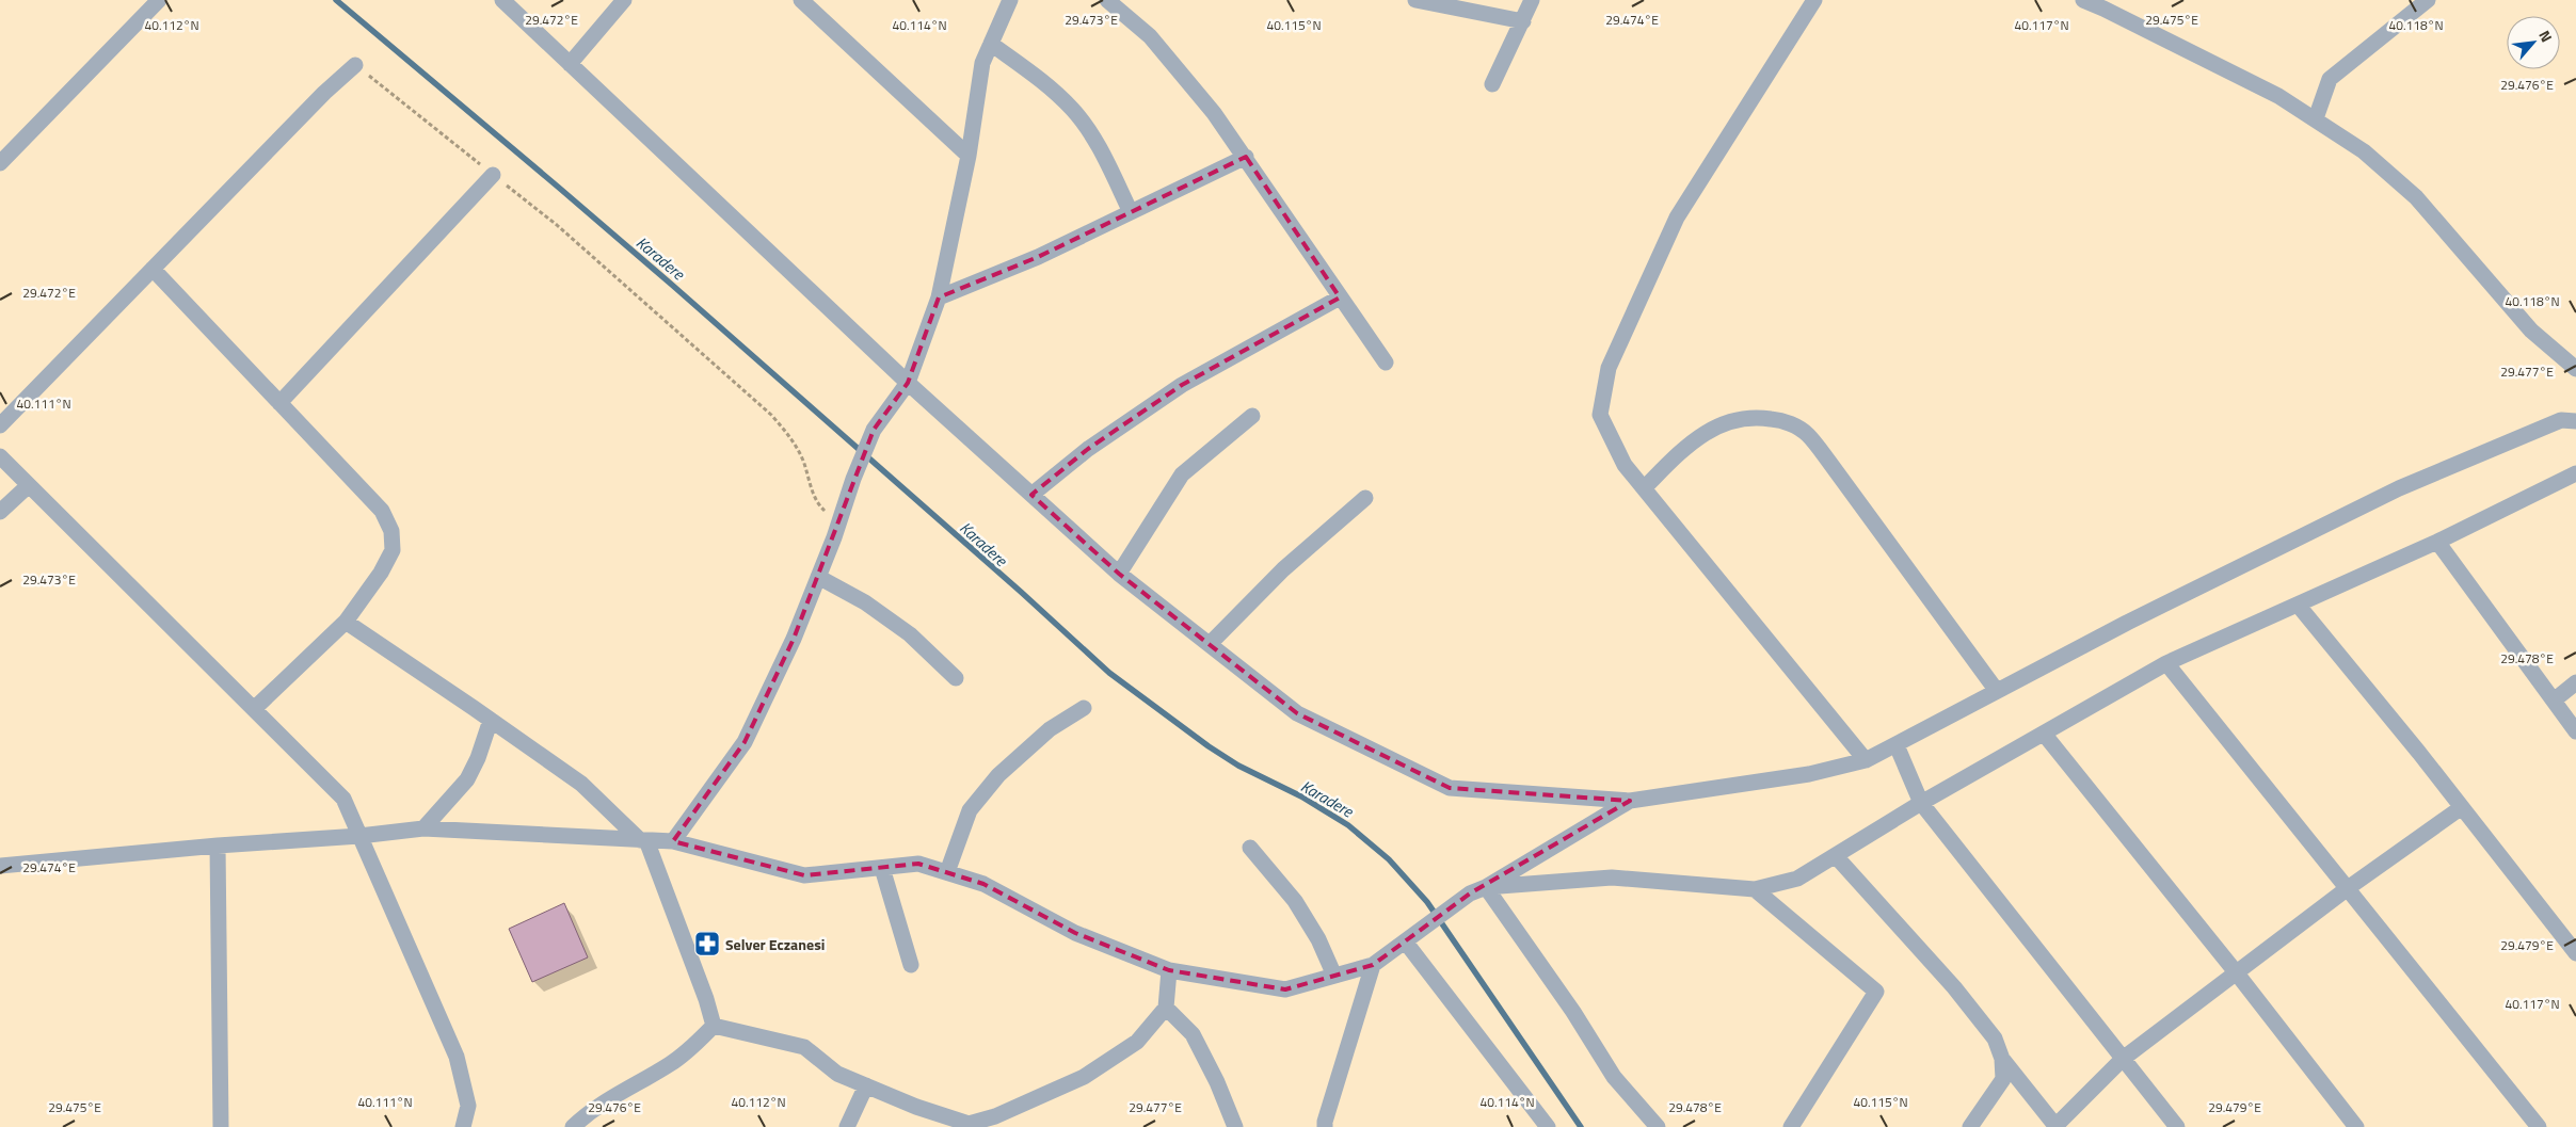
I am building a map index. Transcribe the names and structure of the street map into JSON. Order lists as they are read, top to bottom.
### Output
{
  "water": ["Karadere"],
  "places": {
    "pharmacy": ["Selver Eczanesi"]
  },
  "north": "top right",
  "coordinates": [
    "29.472°E",
    "29.473°E",
    "29.474°E",
    "29.475°E",
    "40.112°N",
    "40.114°N",
    "40.115°N",
    "40.117°N",
    "40.118°N",
    "29.476°E",
    "29.477°E",
    "40.111°N",
    "29.478°E",
    "29.479°E"
  ]
}
